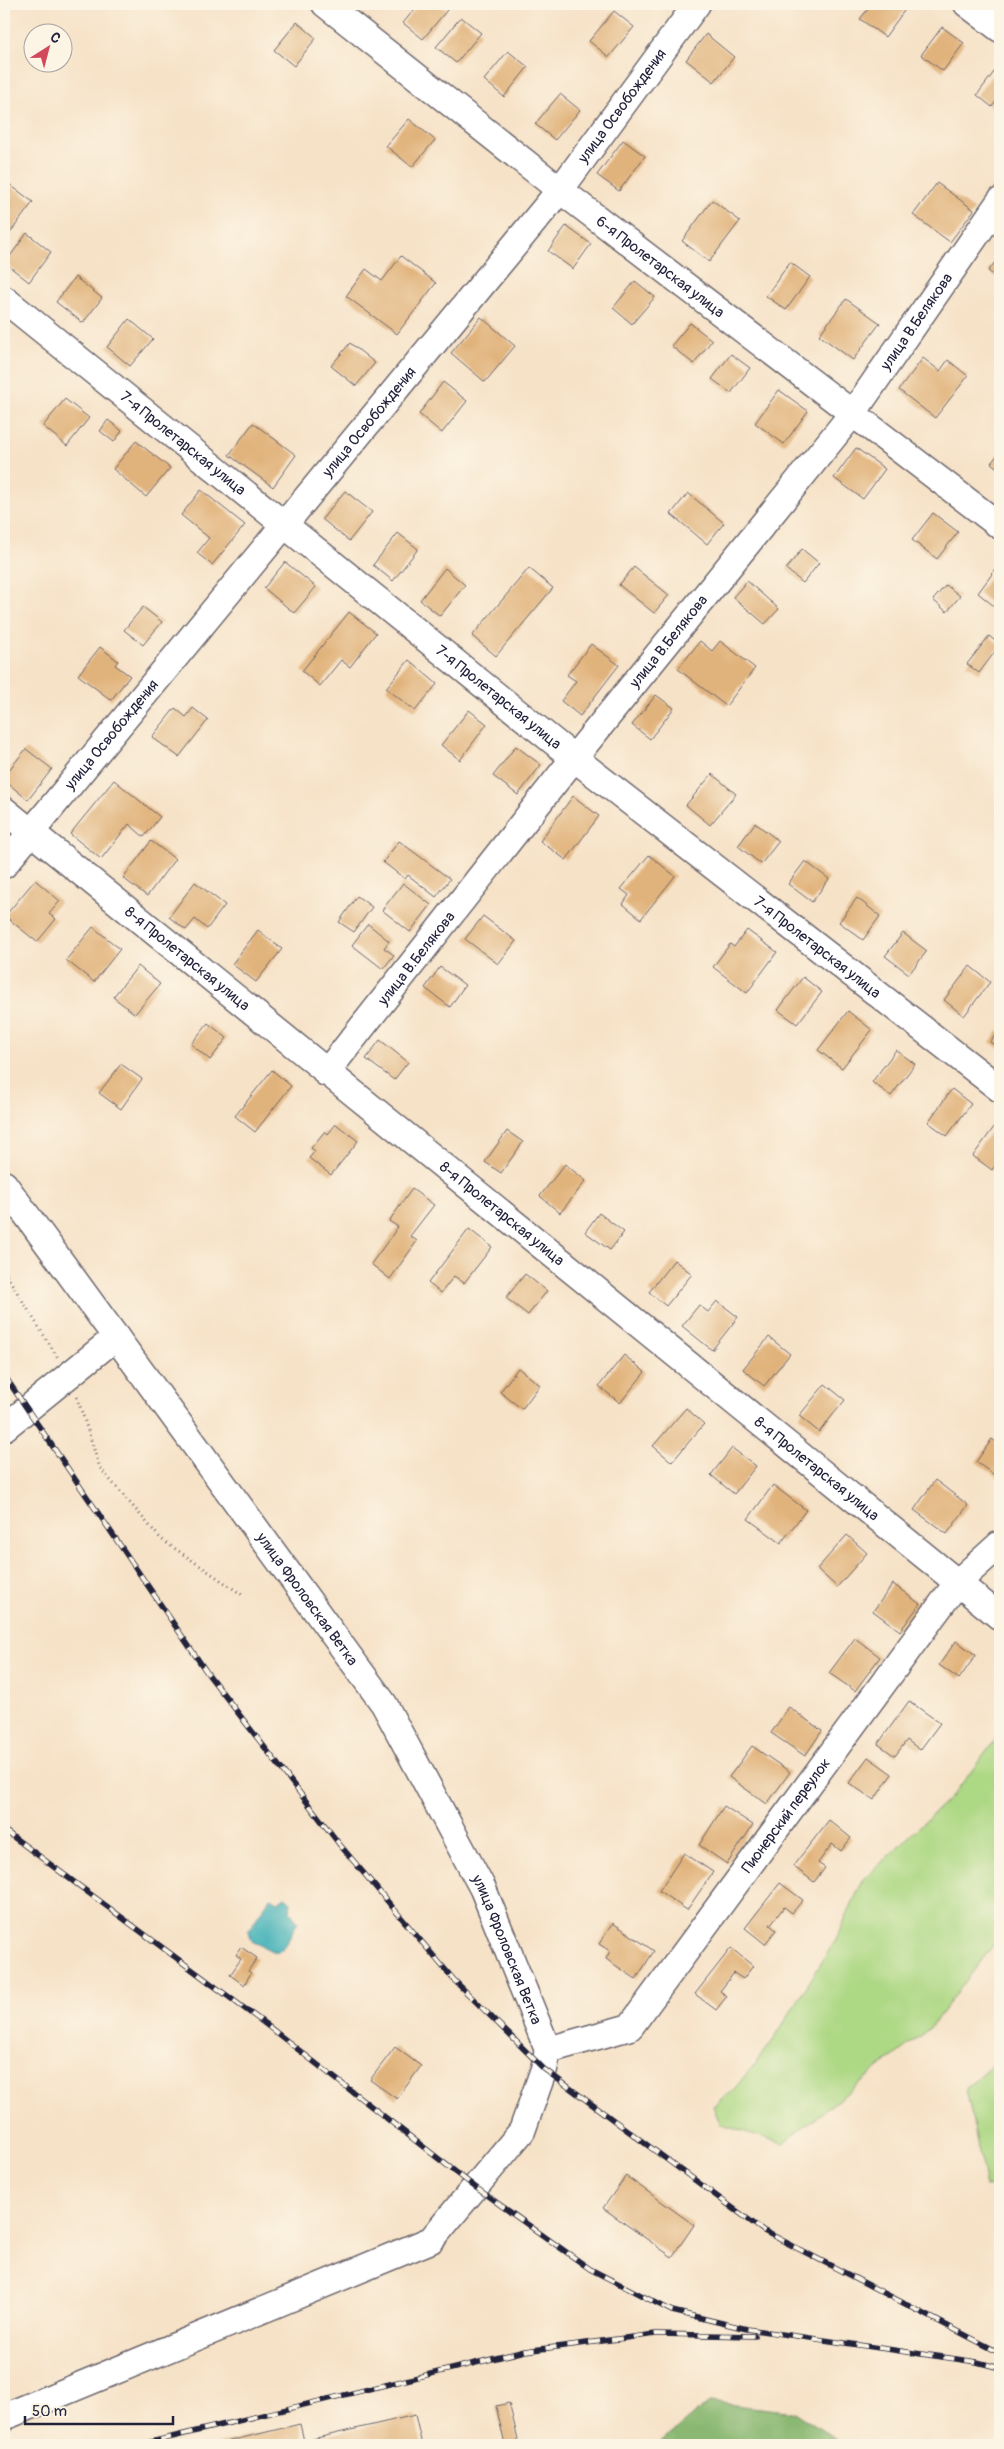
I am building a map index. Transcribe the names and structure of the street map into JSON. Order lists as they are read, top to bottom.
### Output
{
  "streets": {
    "street": [
      "улица Освобождения",
      "6-я Пролетарская улица",
      "улица В.Белякова",
      "7-я Пролетарская улица",
      "8-я Пролетарская улица",
      "улица Фроловская Ветка",
      "Пионерский переулок"
    ]
  },
  "crossings": [
    ["улица Освобождения", "6-я Пролетарская улица"],
    ["улица Освобождения", "7-я Пролетарская улица"],
    ["улица Освобождения", "8-я Пролетарская улица"],
    ["6-я Пролетарская улица", "улица В.Белякова"],
    ["улица В.Белякова", "7-я Пролетарская улица"],
    ["улица В.Белякова", "8-я Пролетарская улица"],
    ["8-я Пролетарская улица", "Пионерский переулок"],
    ["улица Фроловская Ветка", "Пионерский переулок"]
  ],
  "scale_bar": "50 m",
  "north": "top right"
}
